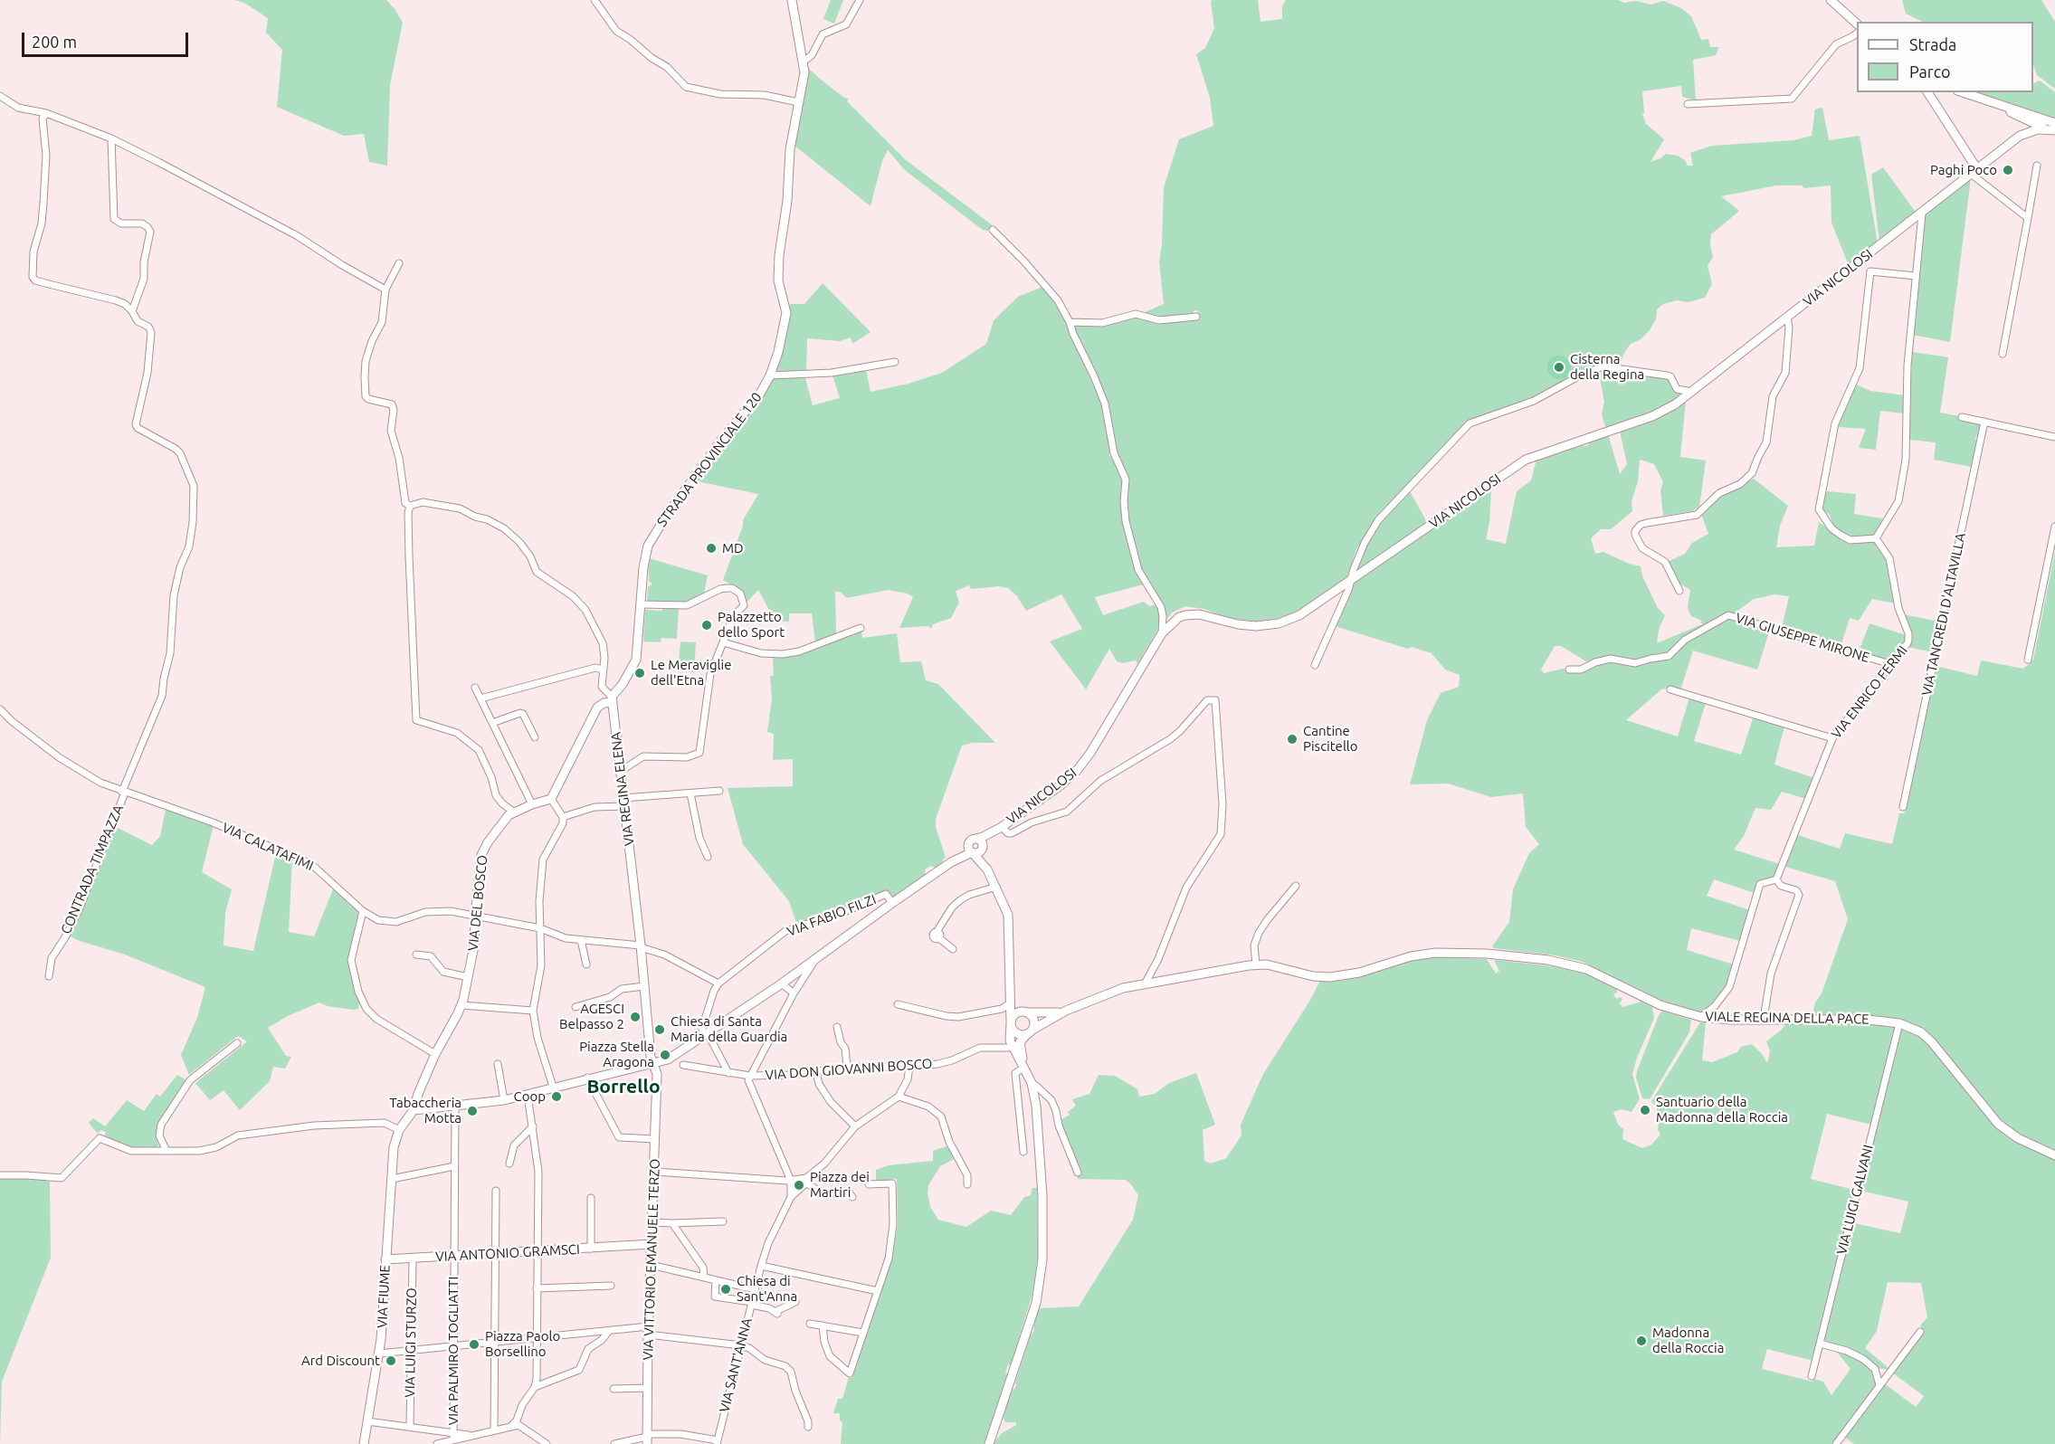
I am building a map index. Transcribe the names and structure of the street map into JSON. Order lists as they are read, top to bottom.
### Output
{
  "streets": {
    "street": [
      "VIA NICOLOSI",
      "STRADA PROVINCIALE 120",
      "VIA TANCREDI D'ALTAVILLA",
      "VIA GIUSEPPE MIRONE",
      "VIA ENRICO FERMI",
      "VIA REGINA ELENA",
      "VIA CALATAFIMI",
      "CONTRADA TIMPAZZA",
      "VIA DEL BOSCO",
      "VIA FABIO FILZI",
      "VIALE REGINA DELLA PACE",
      "VIA DON GIOVANNI BOSCO",
      "VIA LUIGI GALVANI",
      "VIA ANTONIO GRAMSCI",
      "VIA VITTORIO EMANUELE TERZO",
      "VIA FIUME",
      "VIA LUIGI STURZO",
      "VIA PALMIRO TOGLIATTI",
      "VIA SANT'ANNA"
    ]
  },
  "crossings": [
    ["VIA GIUSEPPE MIRONE", "VIA ENRICO FERMI"],
    ["VIA REGINA ELENA", "VIA CALATAFIMI"],
    ["VIA REGINA ELENA", "VIA VITTORIO EMANUELE TERZO"],
    ["VIA CALATAFIMI", "CONTRADA TIMPAZZA"],
    ["VIA CALATAFIMI", "VIA DEL BOSCO"],
    ["VIA CALATAFIMI", "VIA FABIO FILZI"],
    ["VIA DEL BOSCO", "VIA FIUME"],
    ["VIALE REGINA DELLA PACE", "VIA LUIGI GALVANI"],
    ["VIA ANTONIO GRAMSCI", "VIA VITTORIO EMANUELE TERZO"],
    ["VIA ANTONIO GRAMSCI", "VIA FIUME"],
    ["VIA ANTONIO GRAMSCI", "VIA LUIGI STURZO"],
    ["VIA ANTONIO GRAMSCI", "VIA PALMIRO TOGLIATTI"]
  ],
  "districts": ["Borrello"],
  "places": [
    "Paghi Poco",
    "Cisterna della Regina",
    "MD",
    "Palazzetto dello Sport",
    "Le Meraviglie dell'Etna",
    "Cantine Piscitello",
    "AGESCI Belpasso 2",
    "Chiesa di Santa Maria della Guardia",
    "Piazza Stella Aragona",
    "Coop",
    "Santuario della Madonna della Roccia",
    "Tabaccheria Motta",
    "Piazza dei Martiri",
    "Chiesa di Sant'Anna",
    "Madonna della Roccia",
    "Piazza Paolo Borsellino",
    "Ard Discount"
  ],
  "legend": ["Strada", "Parco"],
  "scale_bar": "200 m"
}
